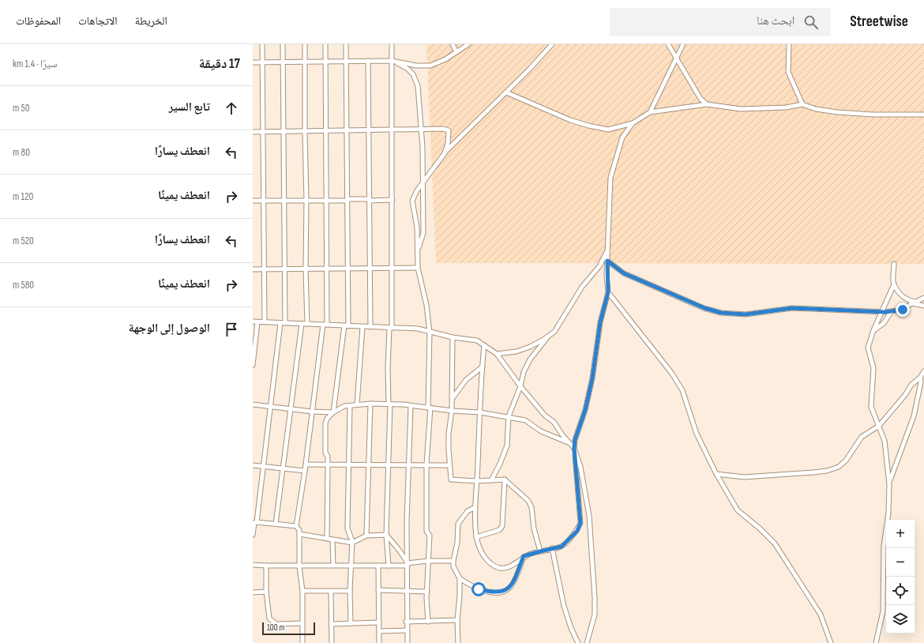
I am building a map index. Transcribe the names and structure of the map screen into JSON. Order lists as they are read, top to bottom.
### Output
{
  "scale_bar": "100 m",
  "page": {
    "header": "Streetwise",
    "search": "ابحث هنا",
    "nav": ["الخريطة", "الاتجاهات", "المحفوظات"],
    "heading": ["17 دقيقة", "سيرًا · 1.4 km"],
    "list": [
      ["تابع السير", "50 m"],
      ["انعطف يسارًا", "80 m"],
      ["انعطف يمينًا", "120 m"],
      ["انعطف يسارًا", "520 m"],
      ["انعطف يمينًا", "580 m"],
      "الوصول إلى الوجهة"
    ],
    "map_buttons": ["+", "−"],
    "scale": "100 m"
  }
}
